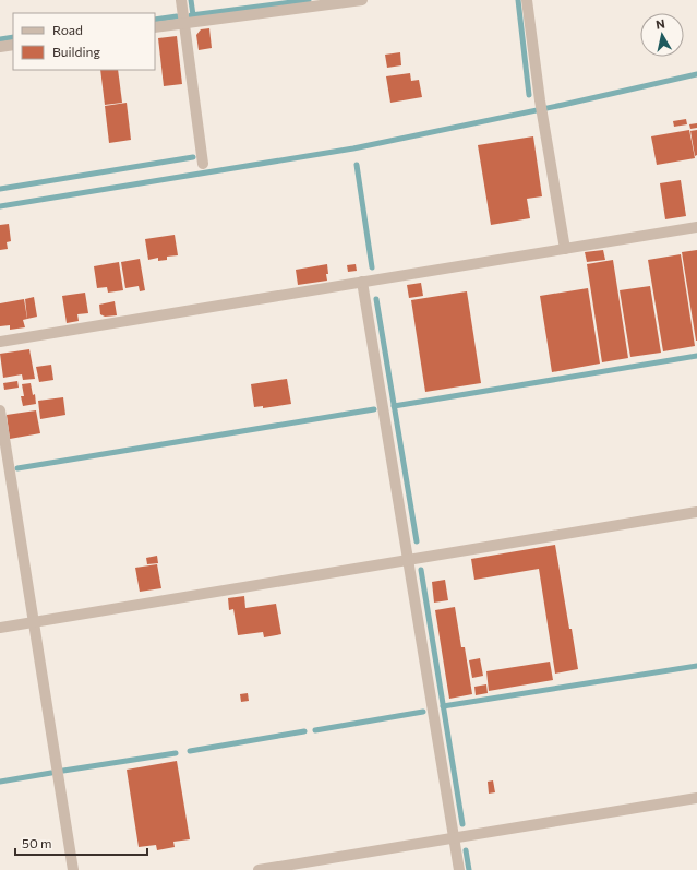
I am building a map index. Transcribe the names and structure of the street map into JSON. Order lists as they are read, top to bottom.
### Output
{
  "legend": ["Road", "Building"],
  "scale_bar": "50 m",
  "north": "top"
}
